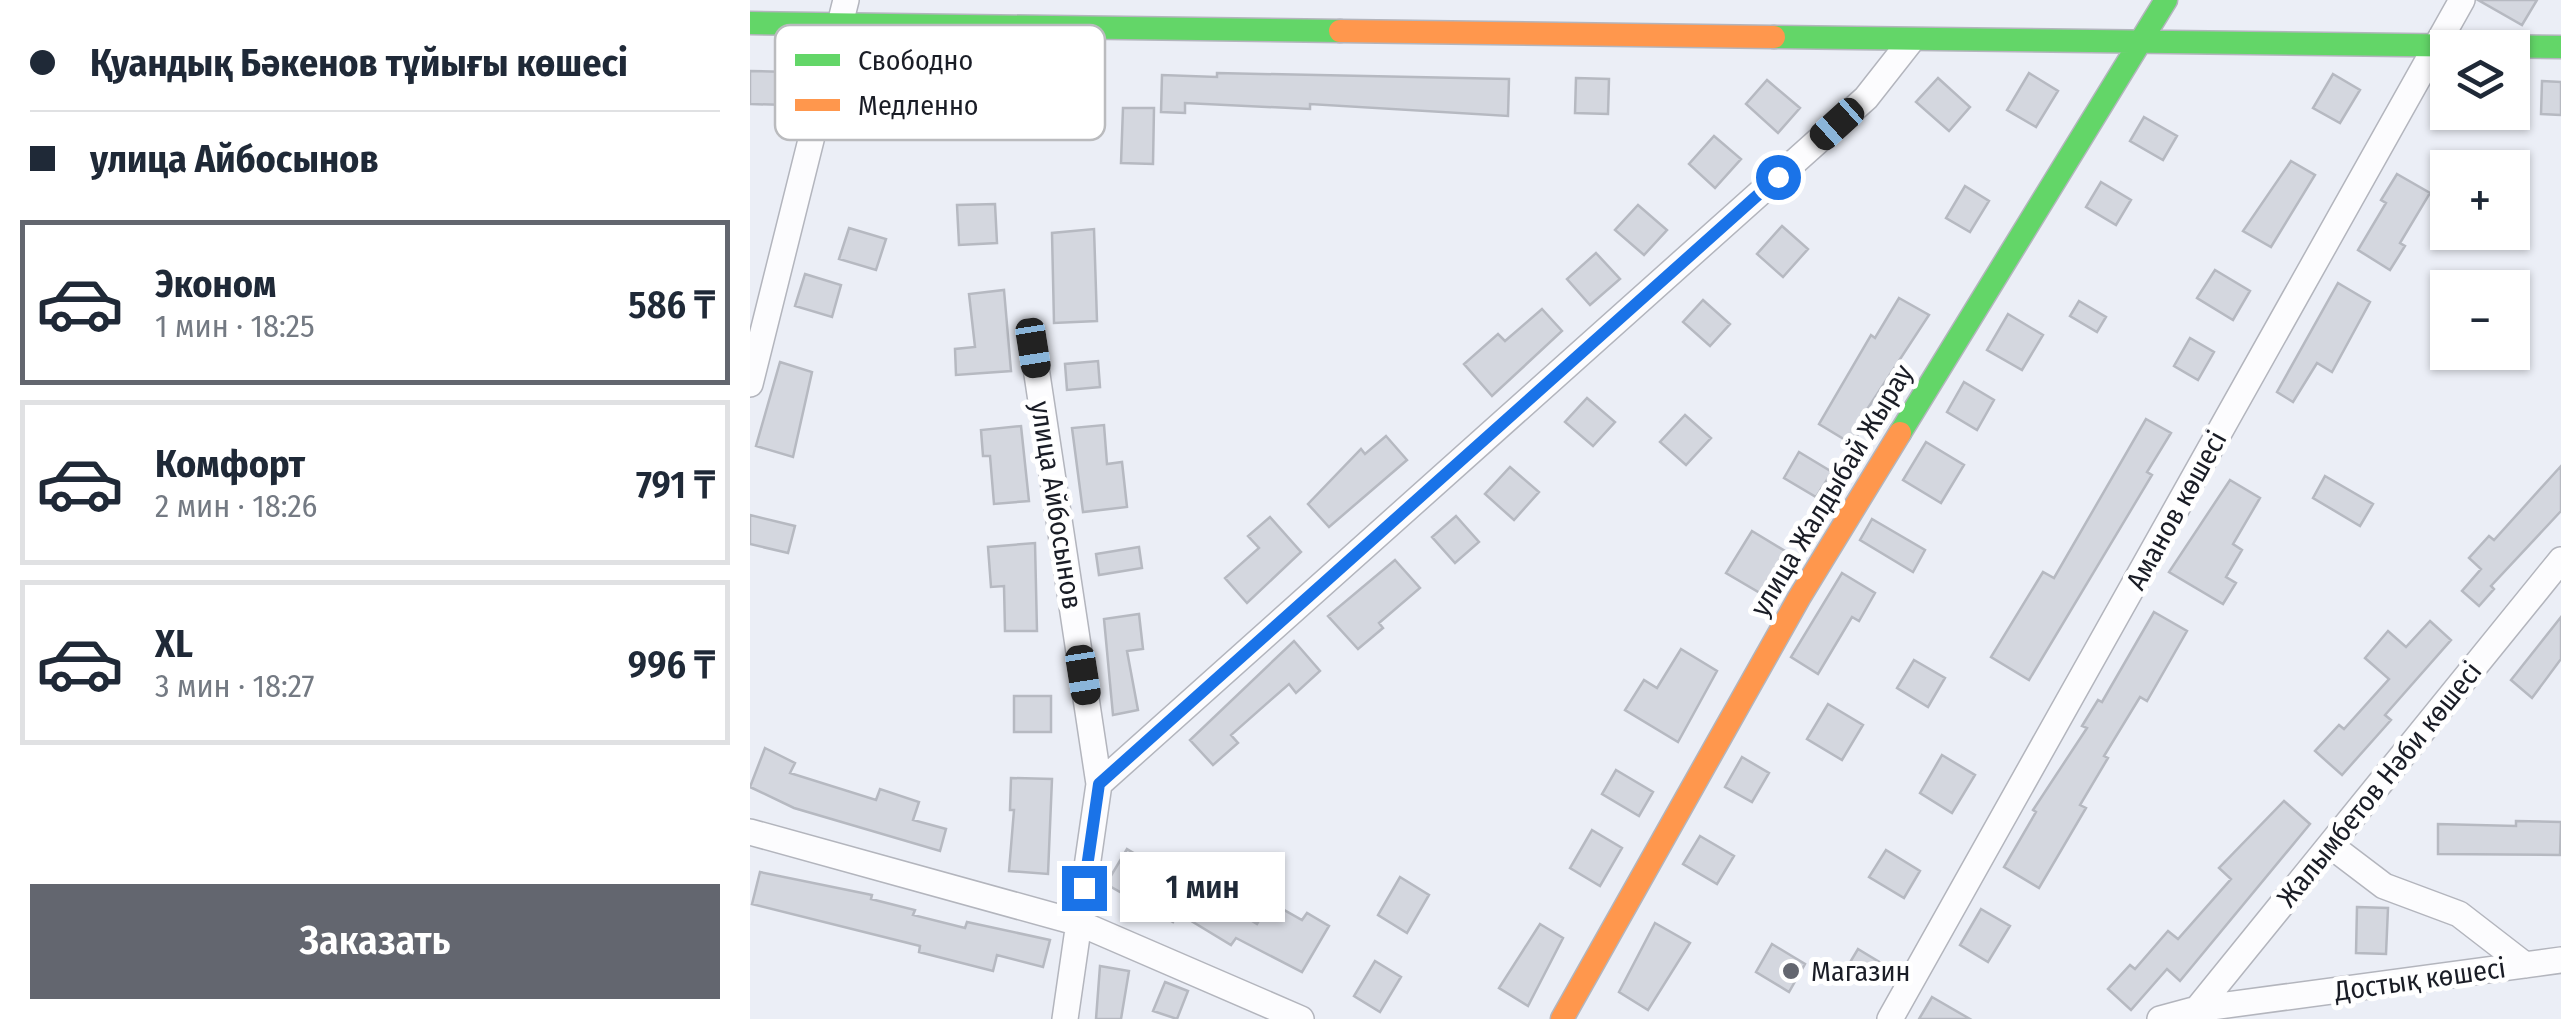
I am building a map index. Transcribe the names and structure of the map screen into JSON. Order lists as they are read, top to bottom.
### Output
{
  "streets": {
    "street": [
      "улица Жалдыбай Жырау",
      "улица Айбосынов",
      "Аманов көшесі",
      "Жалымбетов Нәби көшесі",
      "Достық көшесі"
    ]
  },
  "crossings": [
    ["Жалымбетов Нәби көшесі", "Достық көшесі"]
  ],
  "places": ["Магазин"],
  "legend": ["Свободно", "Медленно"],
  "page": {
    "banner": ["Қуандық Бәкенов тұйығы көшесі", "улица Айбосынов"],
    "map_buttons": ["+", "−"],
    "list": [
      {
        "name": "Эконом",
        "note": "1 мин · 18:25",
        "value": "586 ₸"
      },
      {
        "name": "Комфорт",
        "note": "2 мин · 18:26",
        "value": "791 ₸"
      },
      {
        "name": "XL",
        "note": "3 мин · 18:27",
        "value": "996 ₸"
      }
    ],
    "bubble": "1 мин",
    "buttons": "Заказать"
  }
}
